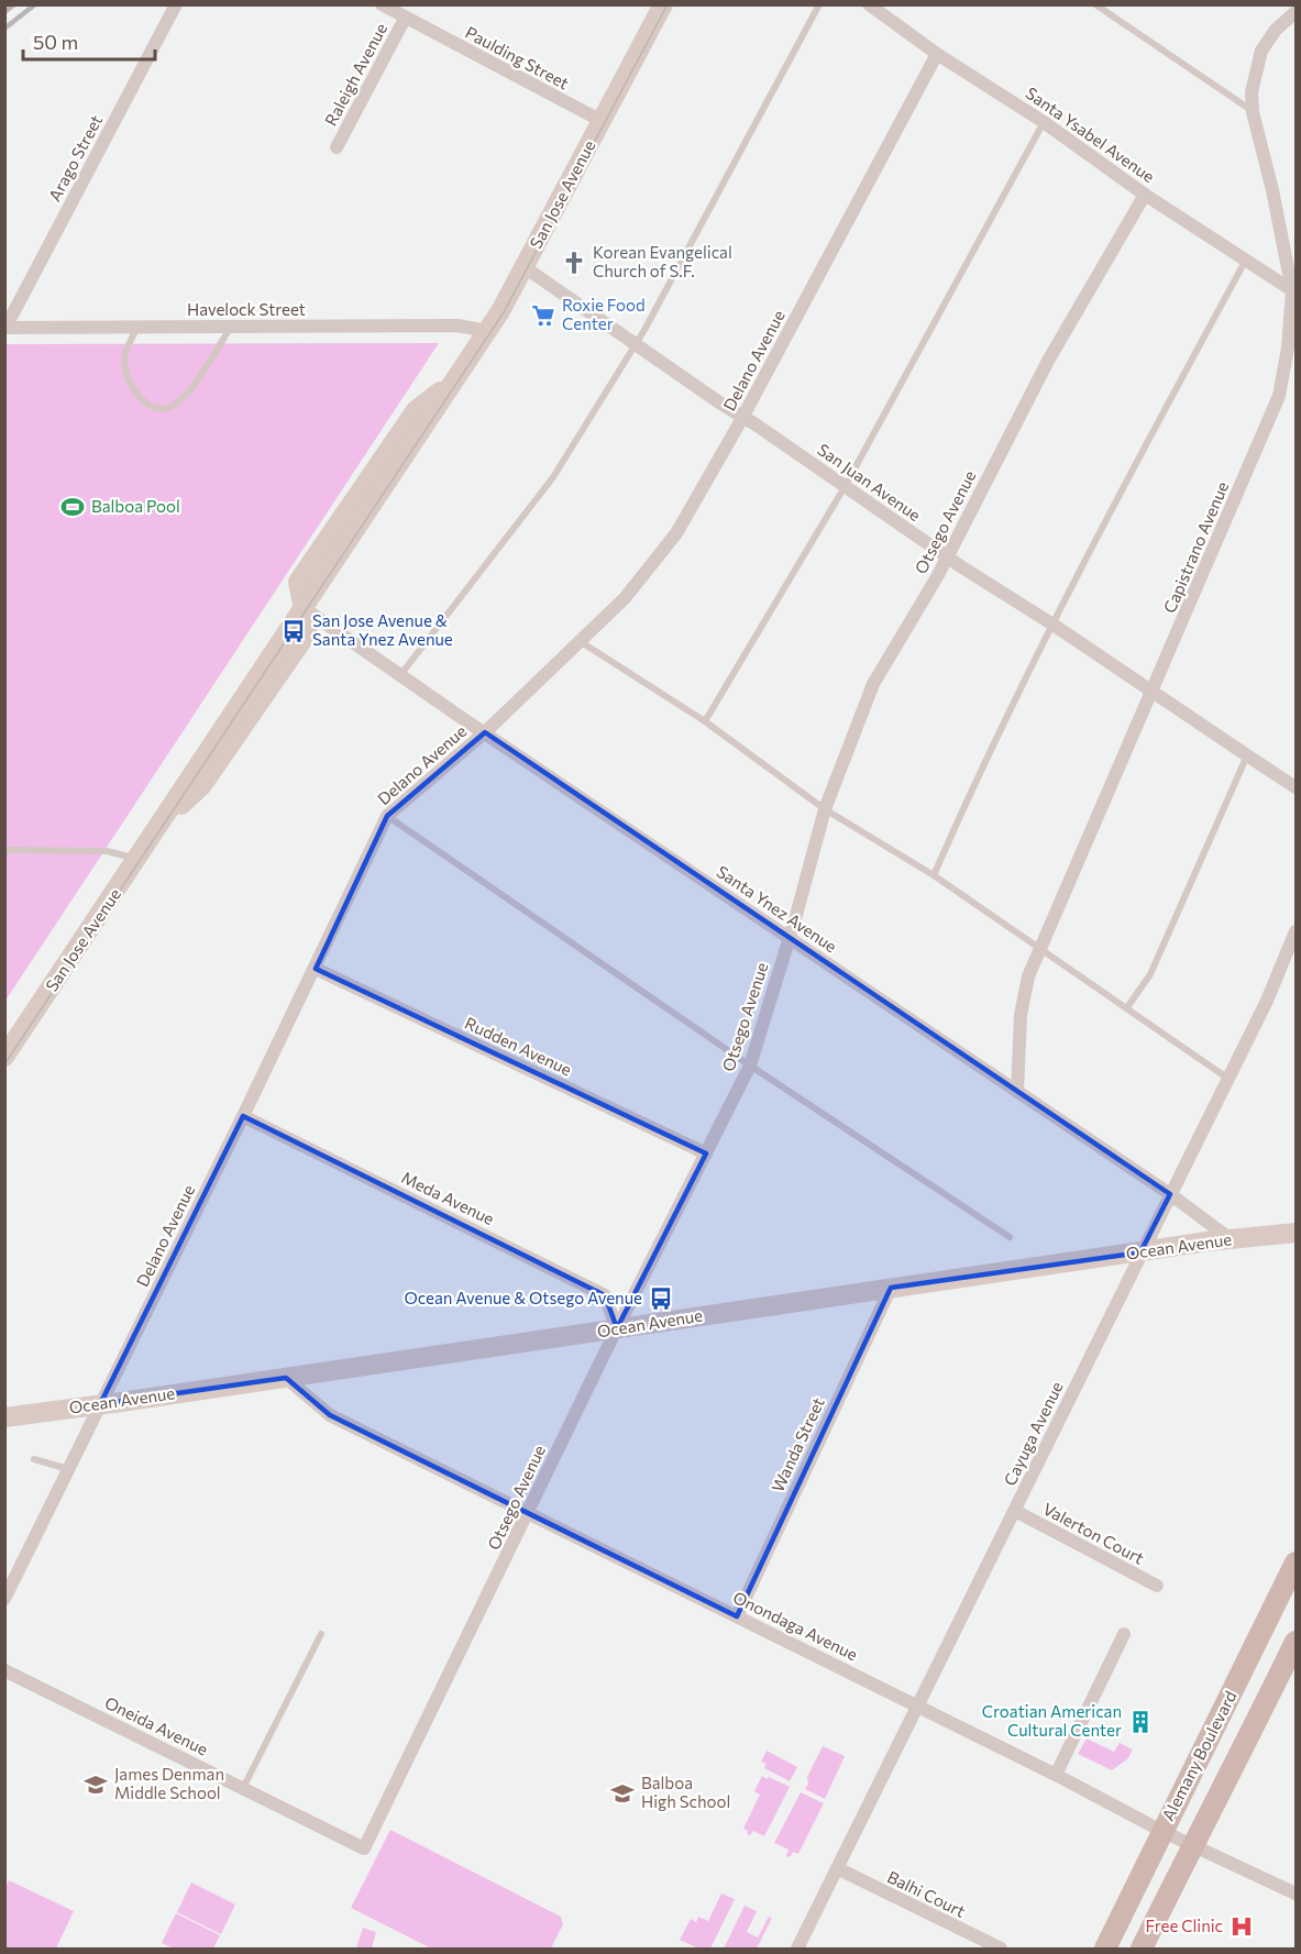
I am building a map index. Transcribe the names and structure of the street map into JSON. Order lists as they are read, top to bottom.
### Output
{
  "streets": {
    "main road": ["San Jose Avenue", "Ocean Avenue", "Alemany Boulevard"],
    "street": [
      "Paulding Street",
      "Raleigh Avenue",
      "Santa Ysabel Avenue",
      "Arago Street",
      "Havelock Street",
      "Delano Avenue",
      "San Juan Avenue",
      "Otsego Avenue",
      "Capistrano Avenue",
      "Santa Ynez Avenue",
      "Rudden Avenue",
      "Meda Avenue",
      "Cayuga Avenue",
      "Wanda Street",
      "Valerton Court",
      "Onondaga Avenue",
      "Oneida Avenue",
      "Balhi Court"
    ]
  },
  "crossings": [
    ["Paulding Street", "Raleigh Avenue"],
    ["Paulding Street", "San Jose Avenue"],
    ["Santa Ysabel Avenue", "Delano Avenue"],
    ["Santa Ysabel Avenue", "Otsego Avenue"],
    ["Santa Ysabel Avenue", "Capistrano Avenue"],
    ["Arago Street", "Havelock Street"],
    ["San Jose Avenue", "Havelock Street"],
    ["San Jose Avenue", "San Juan Avenue"],
    ["San Jose Avenue", "Santa Ynez Avenue"],
    ["Delano Avenue", "San Juan Avenue"],
    ["Delano Avenue", "Santa Ynez Avenue"],
    ["Delano Avenue", "Rudden Avenue"],
    ["Delano Avenue", "Meda Avenue"],
    ["Delano Avenue", "Ocean Avenue"],
    ["San Juan Avenue", "Otsego Avenue"],
    ["San Juan Avenue", "Capistrano Avenue"],
    ["Otsego Avenue", "Santa Ynez Avenue"],
    ["Otsego Avenue", "Rudden Avenue"],
    ["Otsego Avenue", "Meda Avenue"],
    ["Otsego Avenue", "Ocean Avenue"],
    ["Otsego Avenue", "Onondaga Avenue"],
    ["Otsego Avenue", "Oneida Avenue"],
    ["Capistrano Avenue", "Santa Ynez Avenue"],
    ["Santa Ynez Avenue", "Ocean Avenue"],
    ["Santa Ynez Avenue", "Cayuga Avenue"],
    ["Meda Avenue", "Ocean Avenue"],
    ["Ocean Avenue", "Cayuga Avenue"],
    ["Ocean Avenue", "Wanda Street"],
    ["Ocean Avenue", "Onondaga Avenue"],
    ["Cayuga Avenue", "Valerton Court"],
    ["Cayuga Avenue", "Onondaga Avenue"],
    ["Cayuga Avenue", "Balhi Court"],
    ["Wanda Street", "Onondaga Avenue"],
    ["Onondaga Avenue", "Alemany Boulevard"]
  ],
  "places": {
    "church": ["Korean Evangelical Church of S.F."],
    "supermarket": ["Roxie Food Center"],
    "sports": ["Balboa Pool"],
    "bus stop": ["San Jose Avenue & Santa Ynez Avenue", "Ocean Avenue & Otsego Avenue"],
    "building": ["Croatian American Cultural Center"],
    "school or university": ["James Denman Middle School", "Balboa High School"],
    "hospital": ["Free Clinic"]
  },
  "scale_bar": "50 m"
}
